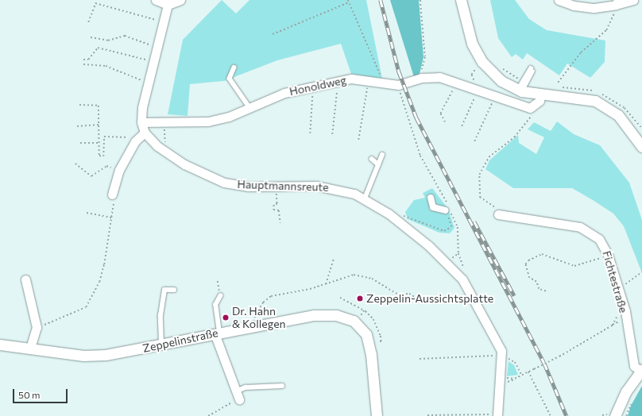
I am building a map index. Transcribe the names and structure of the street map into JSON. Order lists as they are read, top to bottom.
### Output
{
  "streets": {
    "street": [
      "Honoldweg",
      "Hauptmannsreute",
      "Fichtestraße",
      "Zeppelinstraße"
    ]
  },
  "crossings": [
    ["Honoldweg", "Hauptmannsreute"]
  ],
  "places": ["Zeppelin-Aussichtsplatte", "Dr. Hahn & Kollegen"],
  "scale_bar": "50 m"
}
